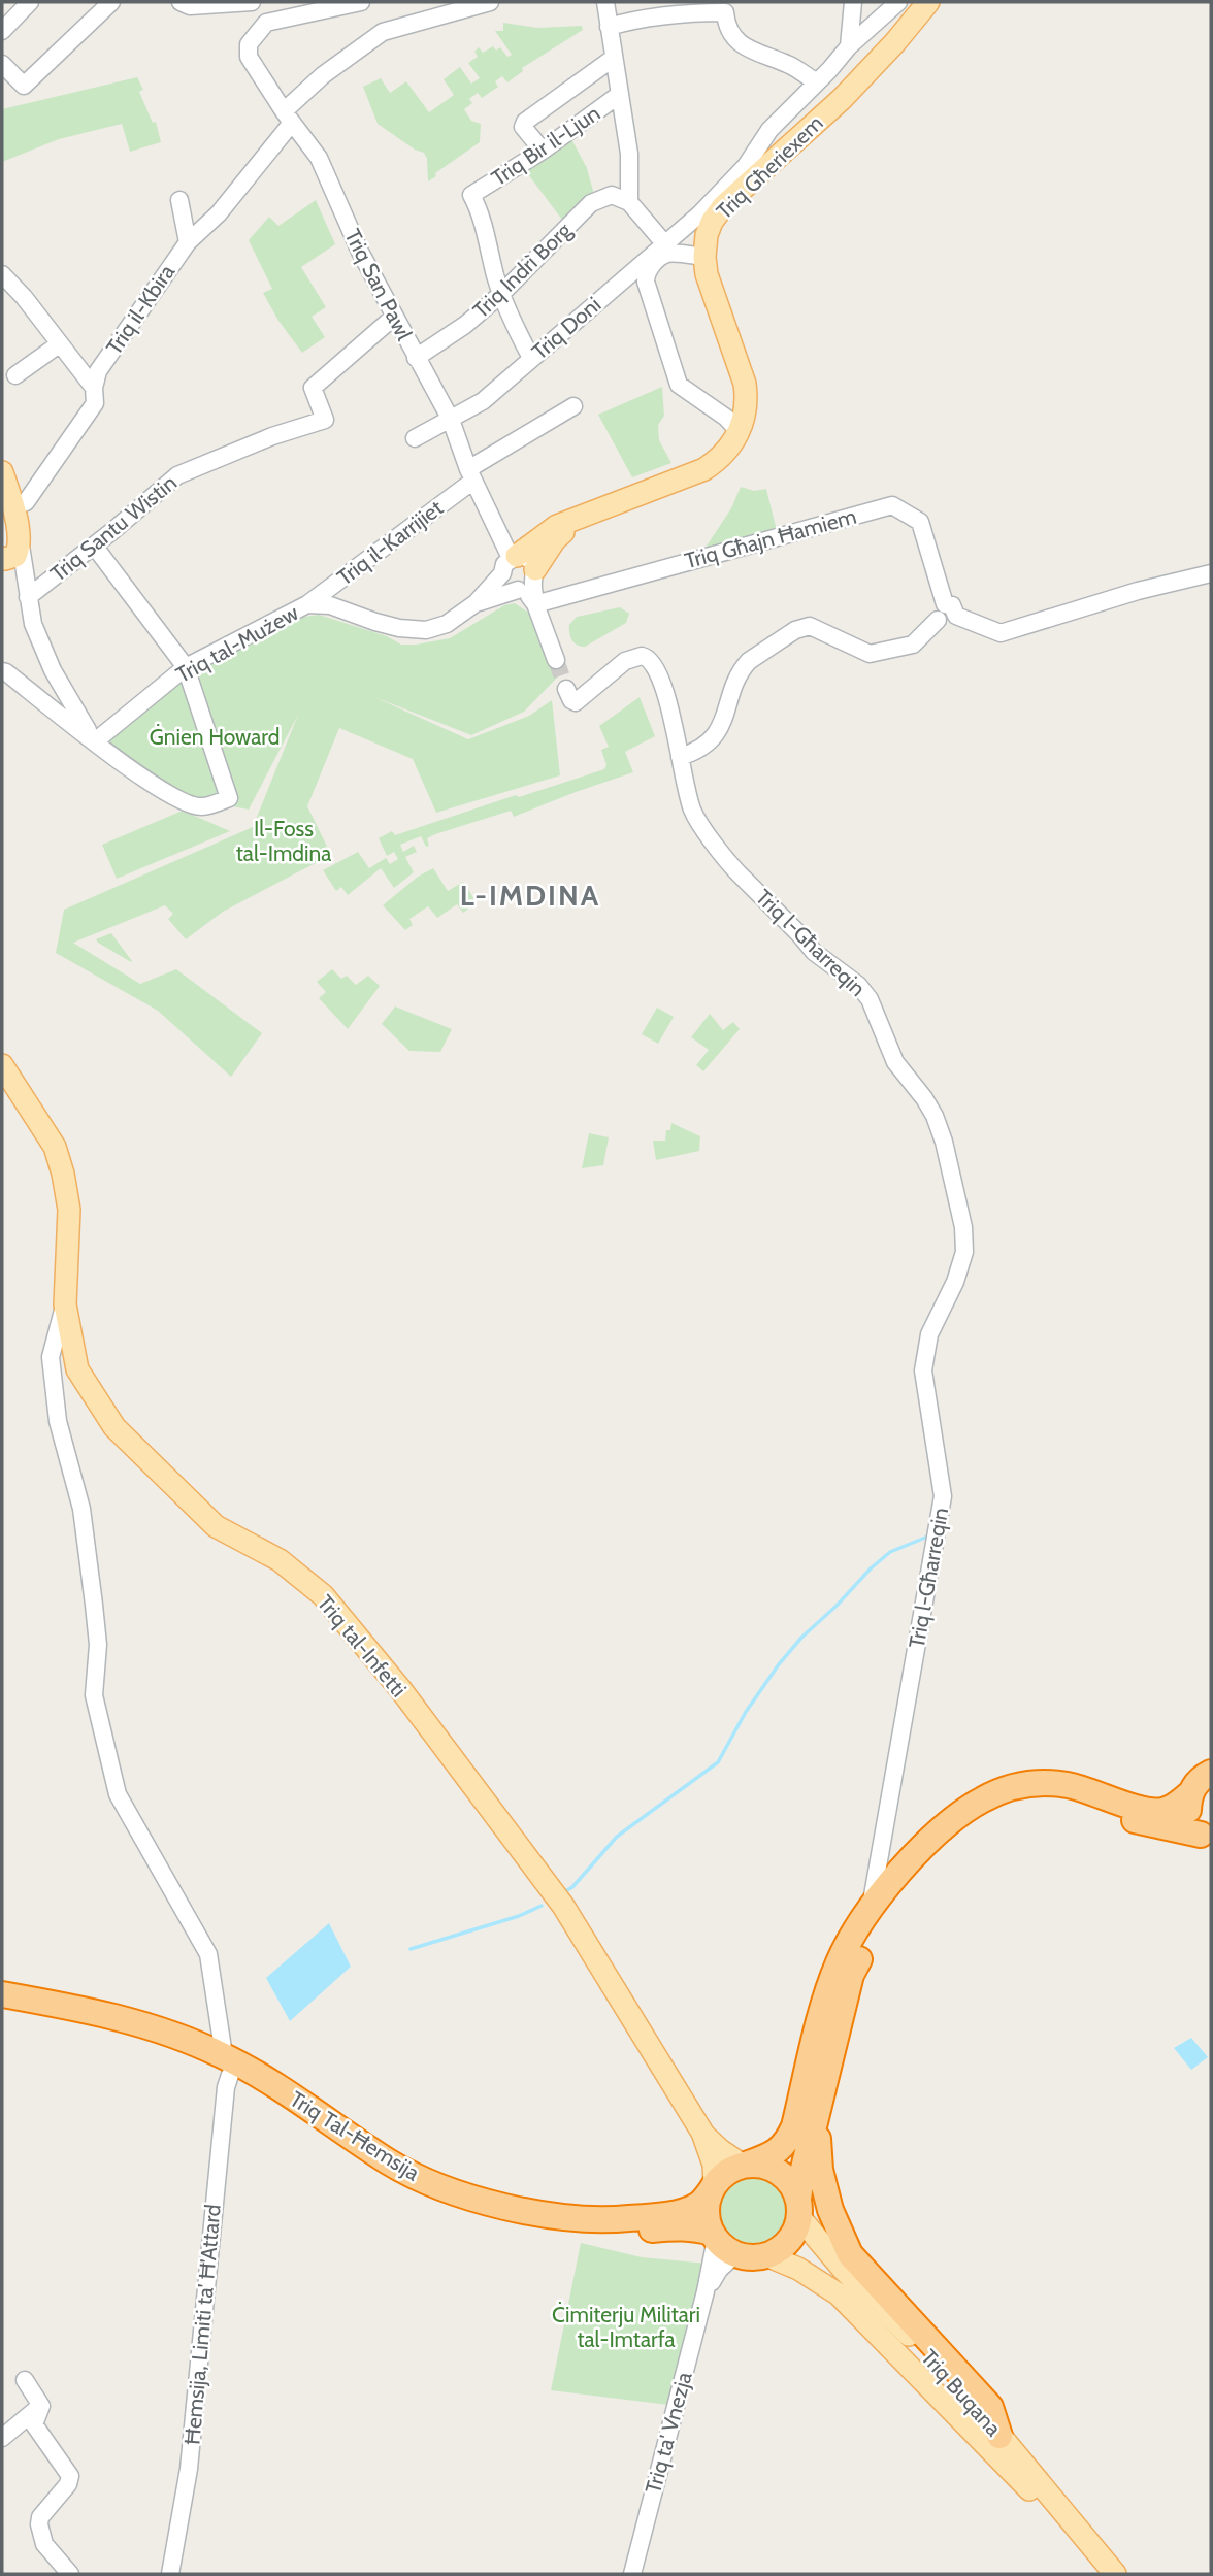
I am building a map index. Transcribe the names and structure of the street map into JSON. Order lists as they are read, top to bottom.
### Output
{
  "streets": {
    "highway": ["Triq Tal-Ħemsija"],
    "main road": ["Triq Għeriexem", "Triq tal-Infetti", "Triq Buqana"],
    "street": [
      "Triq Bir il-Ljun",
      "Triq Indrì Borg",
      "Triq San Pawl",
      "Triq il-Kbira",
      "Triq Doni",
      "Triq Santu Wistin",
      "Triq Għajn Ħamiem",
      "Triq il-Karrijiet",
      "Triq tal-Mużew",
      "Triq l-Għarreqin",
      "Ħemsija, Limiti ta' Ħ'Attard",
      "Triq ta' Vnezja"
    ]
  },
  "crossings": [
    ["Triq Bir il-Ljun", "Triq Indrì Borg"],
    ["Triq Għeriexem", "Triq Doni"],
    ["Triq Indrì Borg", "Triq San Pawl"],
    ["Triq San Pawl", "Triq il-Kbira"],
    ["Triq San Pawl", "Triq Doni"],
    ["Triq San Pawl", "Triq Santu Wistin"],
    ["Triq San Pawl", "Triq il-Karrijiet"],
    ["Triq San Pawl", "Triq tal-Mużew"],
    ["Triq il-Karrijiet", "Triq tal-Mużew"],
    ["Triq tal-Infetti", "Triq Tal-Ħemsija"],
    ["Triq tal-Infetti", "Ħemsija, Limiti ta' Ħ'Attard"],
    ["Triq tal-Infetti", "Triq Buqana"],
    ["Triq tal-Infetti", "Triq ta' Vnezja"],
    ["Triq Tal-Ħemsija", "Ħemsija, Limiti ta' Ħ'Attard"],
    ["Triq Tal-Ħemsija", "Triq Buqana"],
    ["Triq Tal-Ħemsija", "Triq ta' Vnezja"],
    ["Triq Buqana", "Triq ta' Vnezja"]
  ],
  "districts": ["L-IMDINA"],
  "parks": ["Ġnien Howard", "Il-Foss tal-Imdina", "Ċimiterju Militari tal-Imtarfa"]
}
